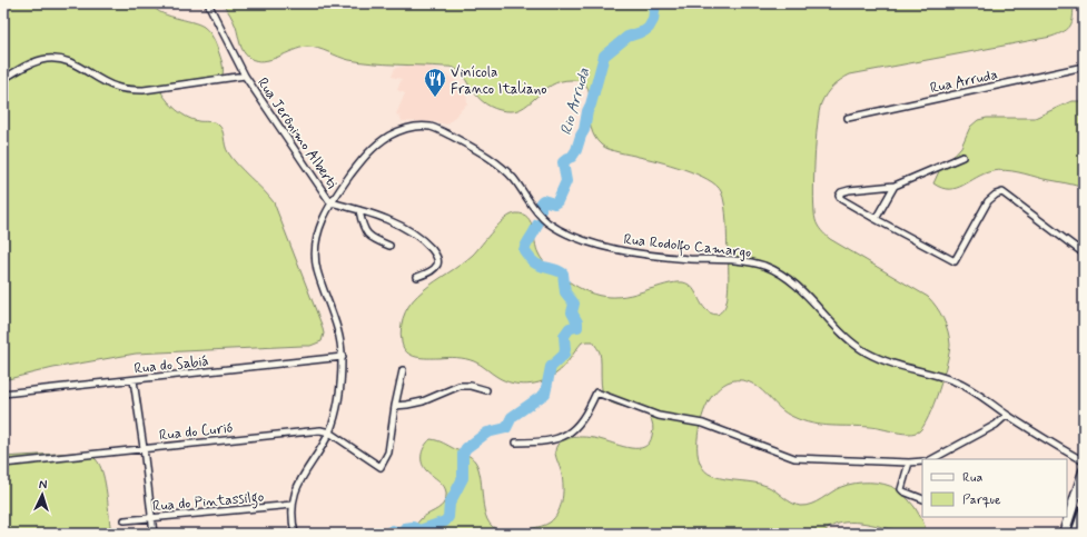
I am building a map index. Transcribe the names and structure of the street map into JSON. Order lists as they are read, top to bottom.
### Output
{
  "streets": {
    "street": [
      "Rua Arruda",
      "Rua Jerônimo Alberti",
      "Rua Rodolfo Camargo",
      "Rua do Sabiá",
      "Rua do Curió",
      "Rua do Pintassilgo"
    ]
  },
  "crossings": [
    ["Rua Jerônimo Alberti", "Rua Rodolfo Camargo"],
    ["Rua Jerônimo Alberti", "Rua do Sabiá"],
    ["Rua Jerônimo Alberti", "Rua do Curió"],
    ["Rua Jerônimo Alberti", "Rua do Pintassilgo"]
  ],
  "water": ["Rio Arruda"],
  "places": {
    "restaurant": ["Vinícola Franco Italiano"]
  },
  "legend": ["Rua", "Parque"],
  "north": "top"
}
